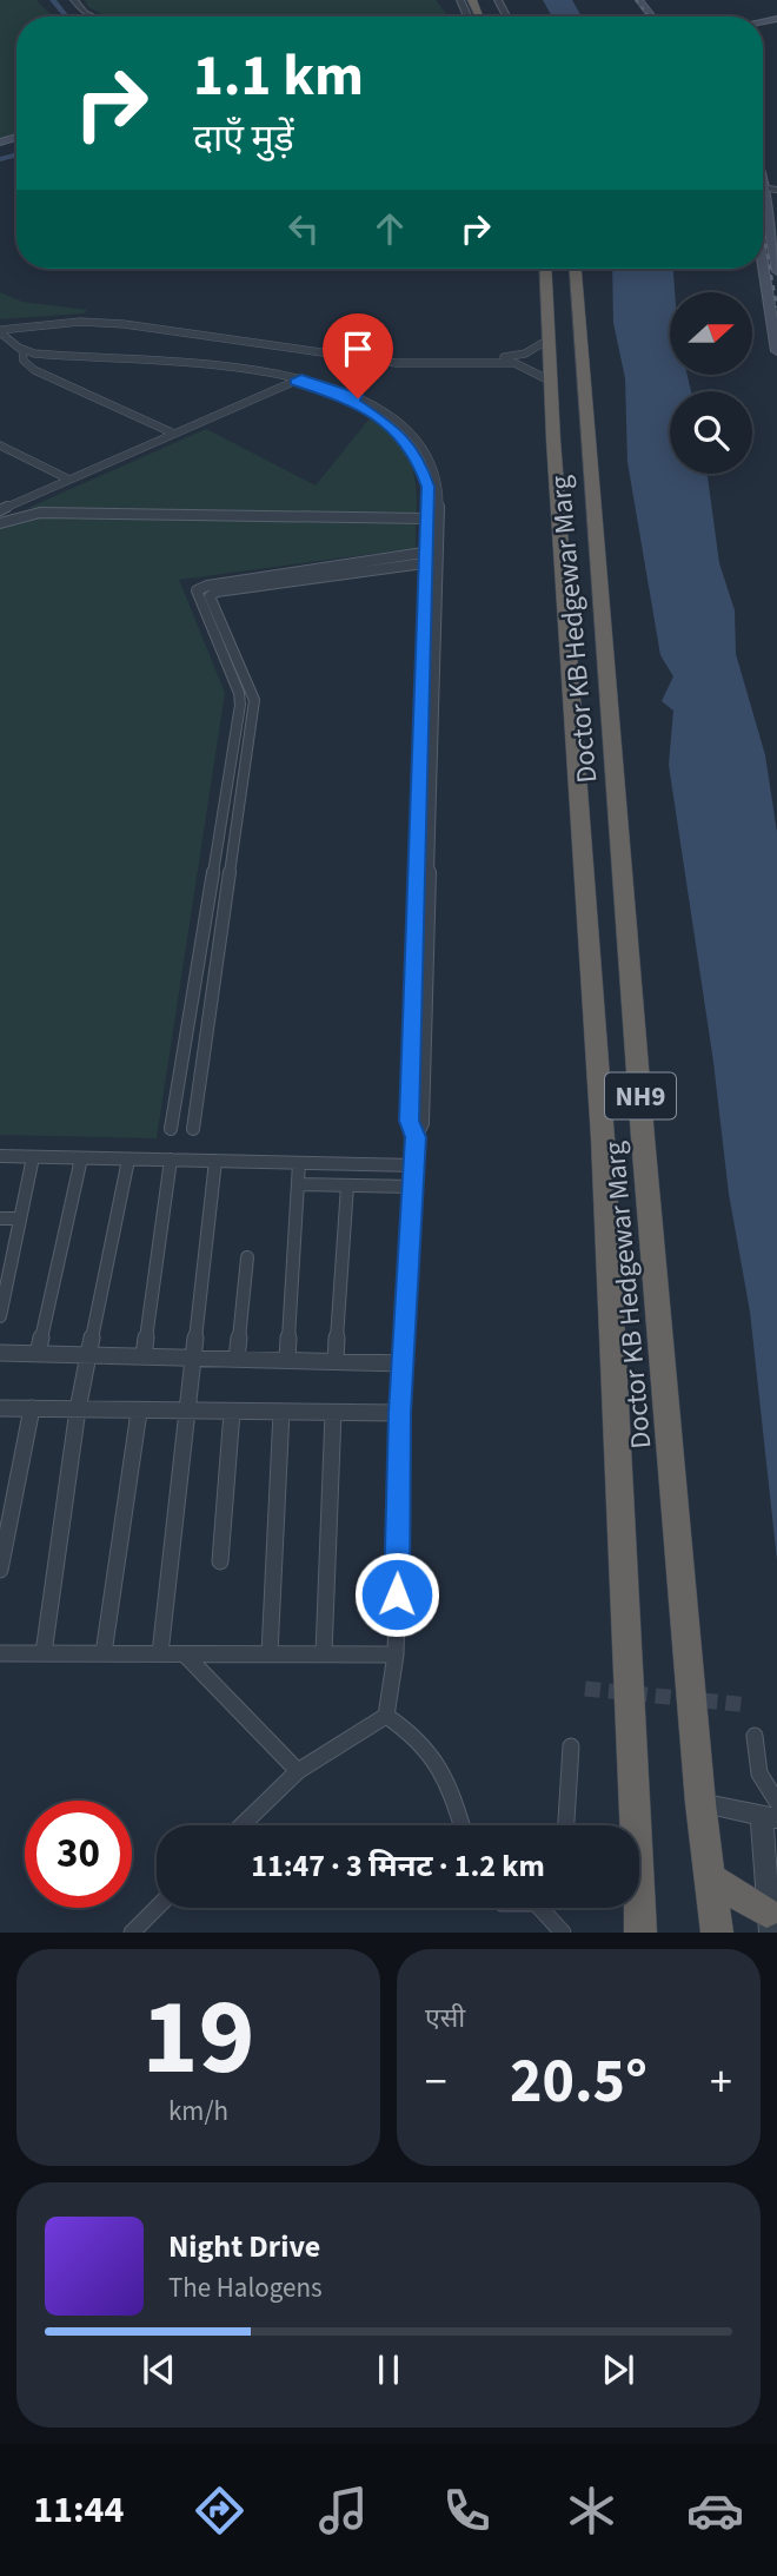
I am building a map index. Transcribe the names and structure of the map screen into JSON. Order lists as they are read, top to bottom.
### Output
{
  "streets": {
    "highway": ["Doctor KB Hedgewar Marg", "NH9"]
  },
  "north": "right",
  "page": {
    "turn": ["1.1 km", "दाएँ मुड़ें"],
    "limit": "30",
    "trip": "11:47 · 3 मिनट · 1.2 km",
    "tile": [
      ["19", "km/h"],
      "एसी"
    ],
    "heat": ["−", "20.5°", "+"],
    "song": ["Night Drive", "The Halogens"],
    "tabs": "11:44"
  }
}
